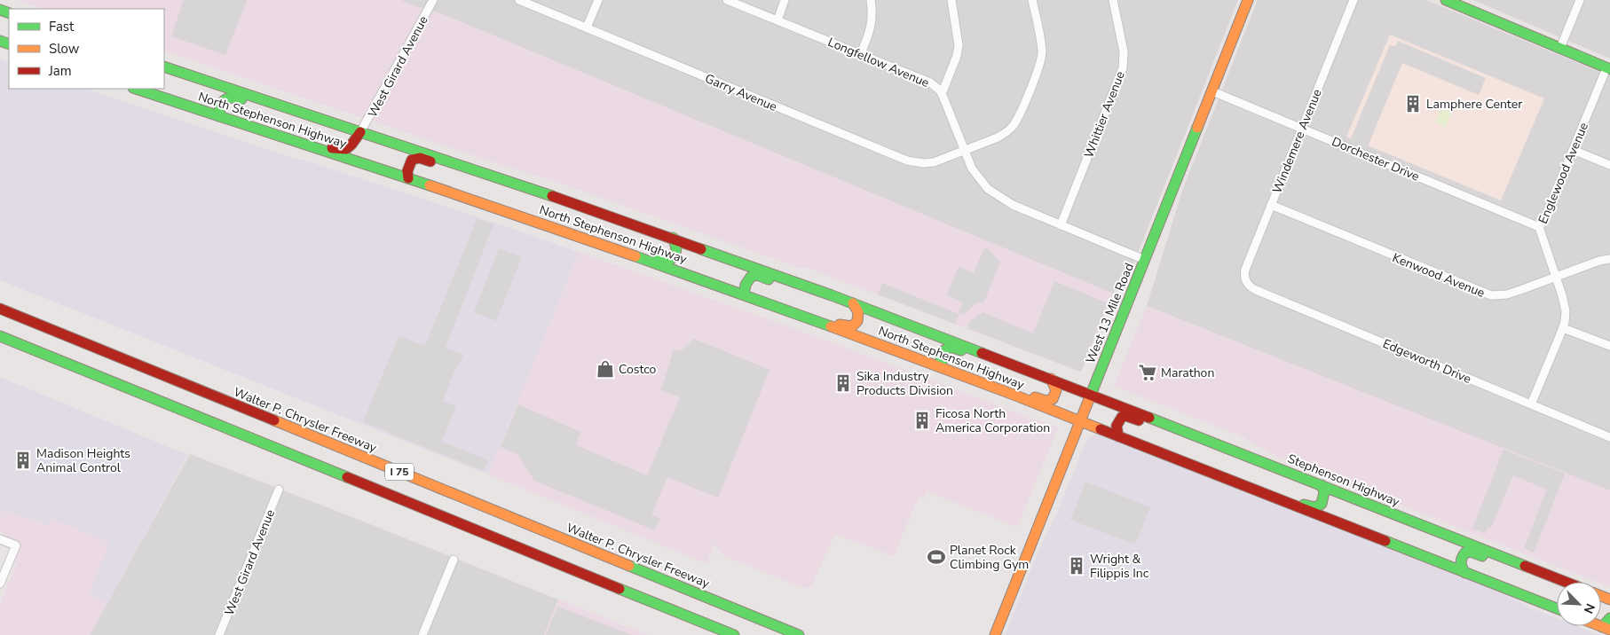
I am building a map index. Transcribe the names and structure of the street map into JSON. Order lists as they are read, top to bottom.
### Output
{
  "streets": {
    "main road": [
      "North Stephenson Highway",
      "West 13 Mile Road",
      "Walter P. Chrysler Freeway",
      "I 75",
      "Stephenson Highway"
    ],
    "street": [
      "Longfellow Avenue",
      "West Girard Avenue",
      "Garry Avenue",
      "Whittier Avenue",
      "Windemere Avenue",
      "Dorchester Drive",
      "Englewood Avenue",
      "Kenwood Avenue",
      "Edgeworth Drive"
    ]
  },
  "crossings": [
    ["Longfellow Avenue", "Garry Avenue"],
    ["Longfellow Avenue", "Whittier Avenue"],
    ["Longfellow Avenue", "West 13 Mile Road"],
    ["West Girard Avenue", "North Stephenson Highway"],
    ["North Stephenson Highway", "West 13 Mile Road"],
    ["North Stephenson Highway", "Stephenson Highway"],
    ["Windemere Avenue", "Dorchester Drive"],
    ["Windemere Avenue", "Kenwood Avenue"],
    ["Windemere Avenue", "Edgeworth Drive"],
    ["Dorchester Drive", "Englewood Avenue"],
    ["Dorchester Drive", "West 13 Mile Road"],
    ["Englewood Avenue", "Kenwood Avenue"],
    ["Englewood Avenue", "Edgeworth Drive"],
    ["West 13 Mile Road", "Stephenson Highway"]
  ],
  "places": {
    "building": [
      "Lamphere Center",
      "Sika Industry Products Division",
      "Ficosa North America Corporation",
      "Madison Heights Animal Control",
      "Wright & Filippis Inc"
    ],
    "shop": ["Costco"],
    "supermarket": ["Marathon"],
    "sports": ["Planet Rock Climbing Gym"]
  },
  "legend": ["Fast", "Slow", "Jam"],
  "north": "bottom right"
}
